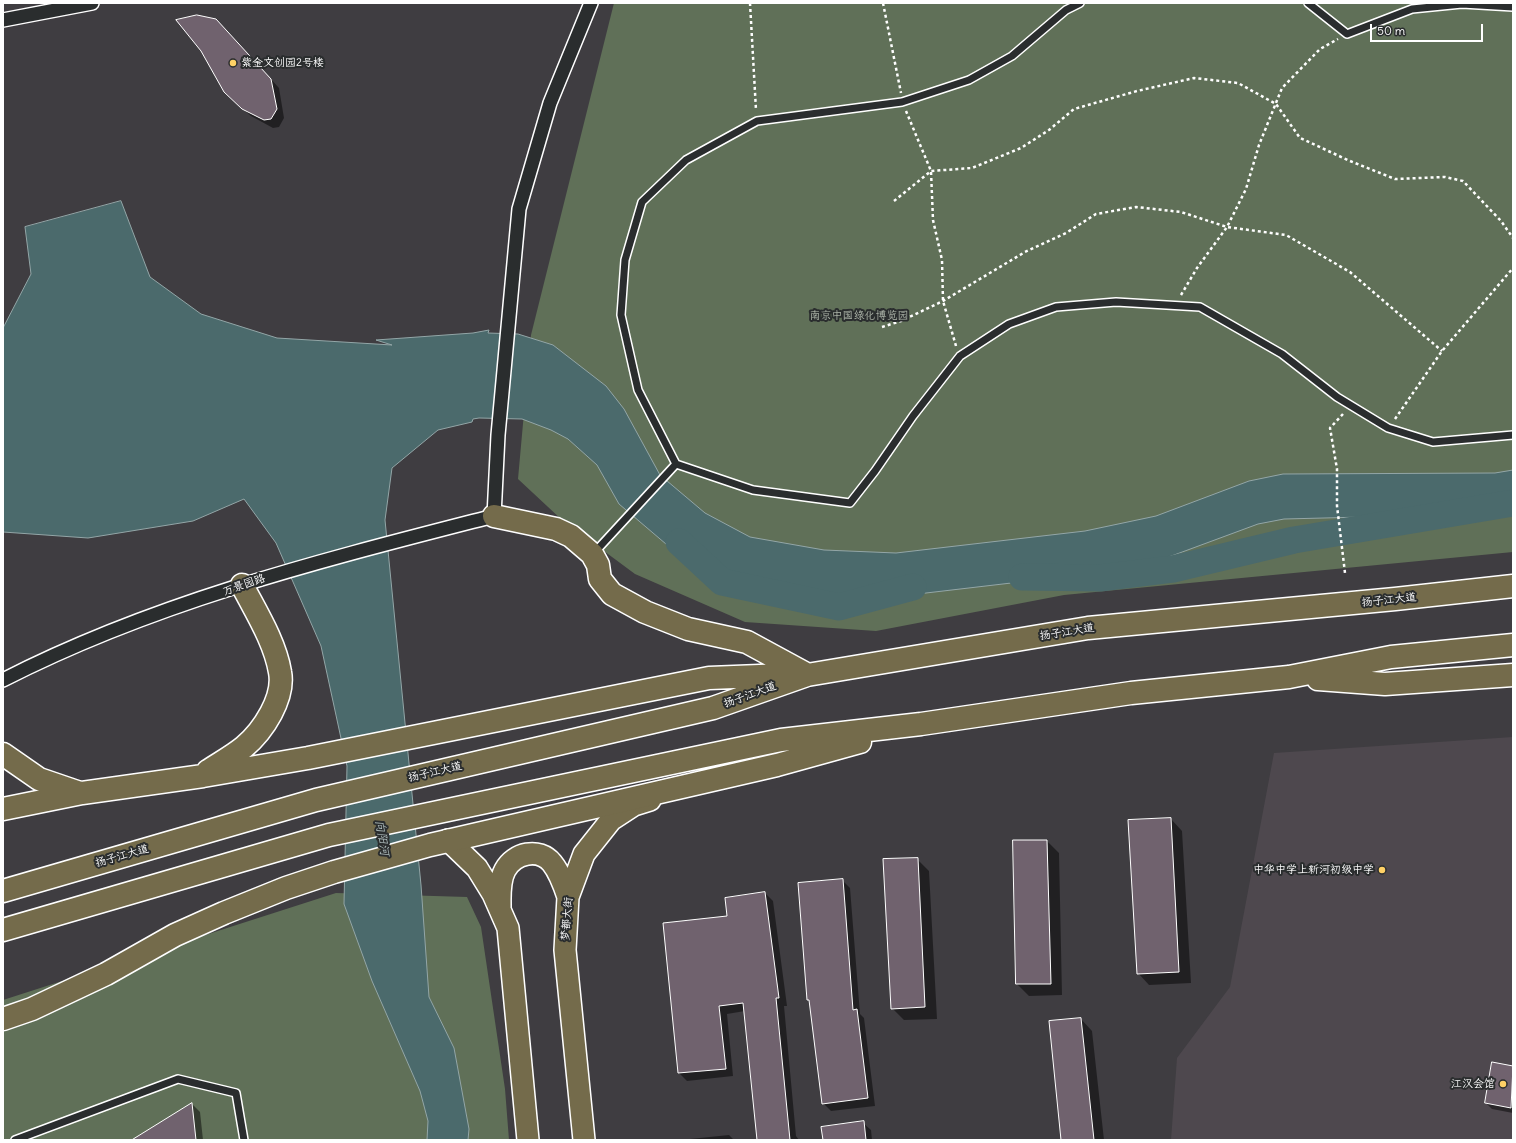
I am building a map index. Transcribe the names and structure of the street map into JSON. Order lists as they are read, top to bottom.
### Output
{
  "streets": {
    "highway": ["扬子江大道"],
    "main road": ["梦都大街"],
    "street": ["万景园路"]
  },
  "water": ["向阳河"],
  "parks": ["南京中国绿化博览园"],
  "places": ["紫金文创园2号楼", "中华中学上新河初级中学", "江汉会馆"],
  "scale_bar": "50 m"
}
